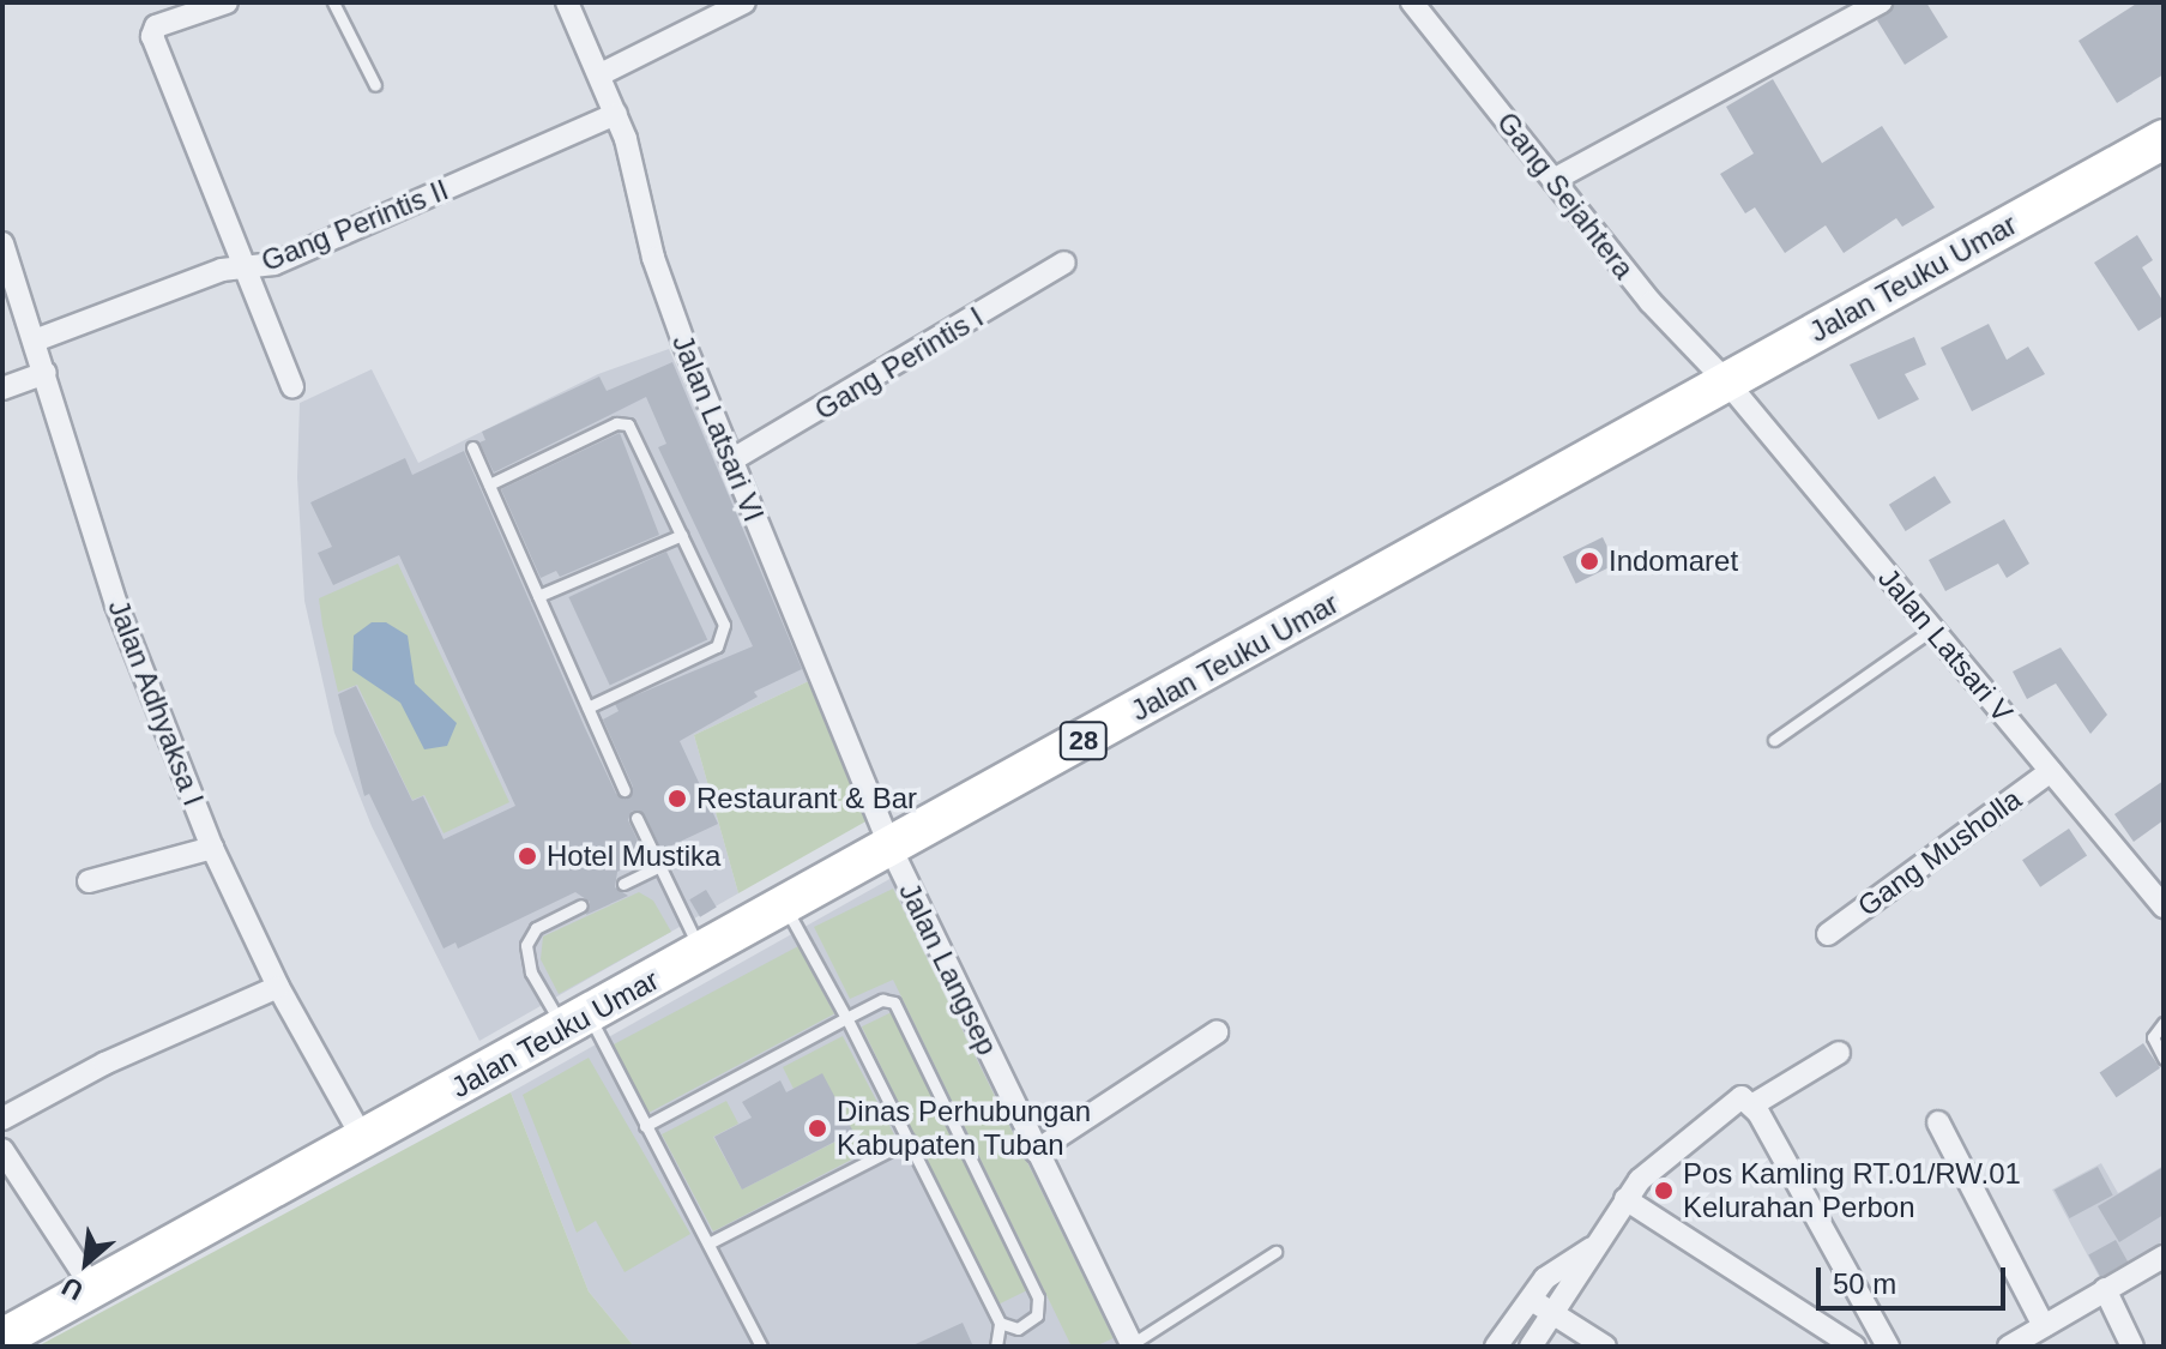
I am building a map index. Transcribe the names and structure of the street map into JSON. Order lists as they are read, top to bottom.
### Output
{
  "streets": {
    "highway": ["Jalan Teuku Umar", "28"],
    "street": [
      "Gang Sejahtera",
      "Gang Perintis II",
      "Gang Perintis I",
      "Jalan Latsari VI",
      "Jalan Latsari V",
      "Jalan Adhyaksa I",
      "Gang Musholla",
      "Jalan Langsep"
    ]
  },
  "crossings": [
    ["Gang Sejahtera", "Jalan Teuku Umar"],
    ["Gang Sejahtera", "Jalan Latsari V"],
    ["Gang Perintis II", "Jalan Latsari VI"],
    ["Gang Perintis II", "Jalan Adhyaksa I"],
    ["Jalan Teuku Umar", "Jalan Latsari VI"],
    ["Jalan Teuku Umar", "Jalan Latsari V"],
    ["Jalan Teuku Umar", "Jalan Adhyaksa I"],
    ["Jalan Teuku Umar", "Jalan Langsep"],
    ["Gang Perintis I", "Jalan Latsari VI"],
    ["Jalan Latsari VI", "Jalan Langsep"],
    ["Jalan Latsari V", "Gang Musholla"]
  ],
  "places": [
    "Indomaret",
    "Restaurant & Bar",
    "Hotel Mustika",
    "Dinas Perhubungan Kabupaten Tuban",
    "Pos Kamling RT.01/RW.01 Kelurahan Perbon"
  ],
  "scale_bar": "50 m",
  "north": "bottom left"
}
